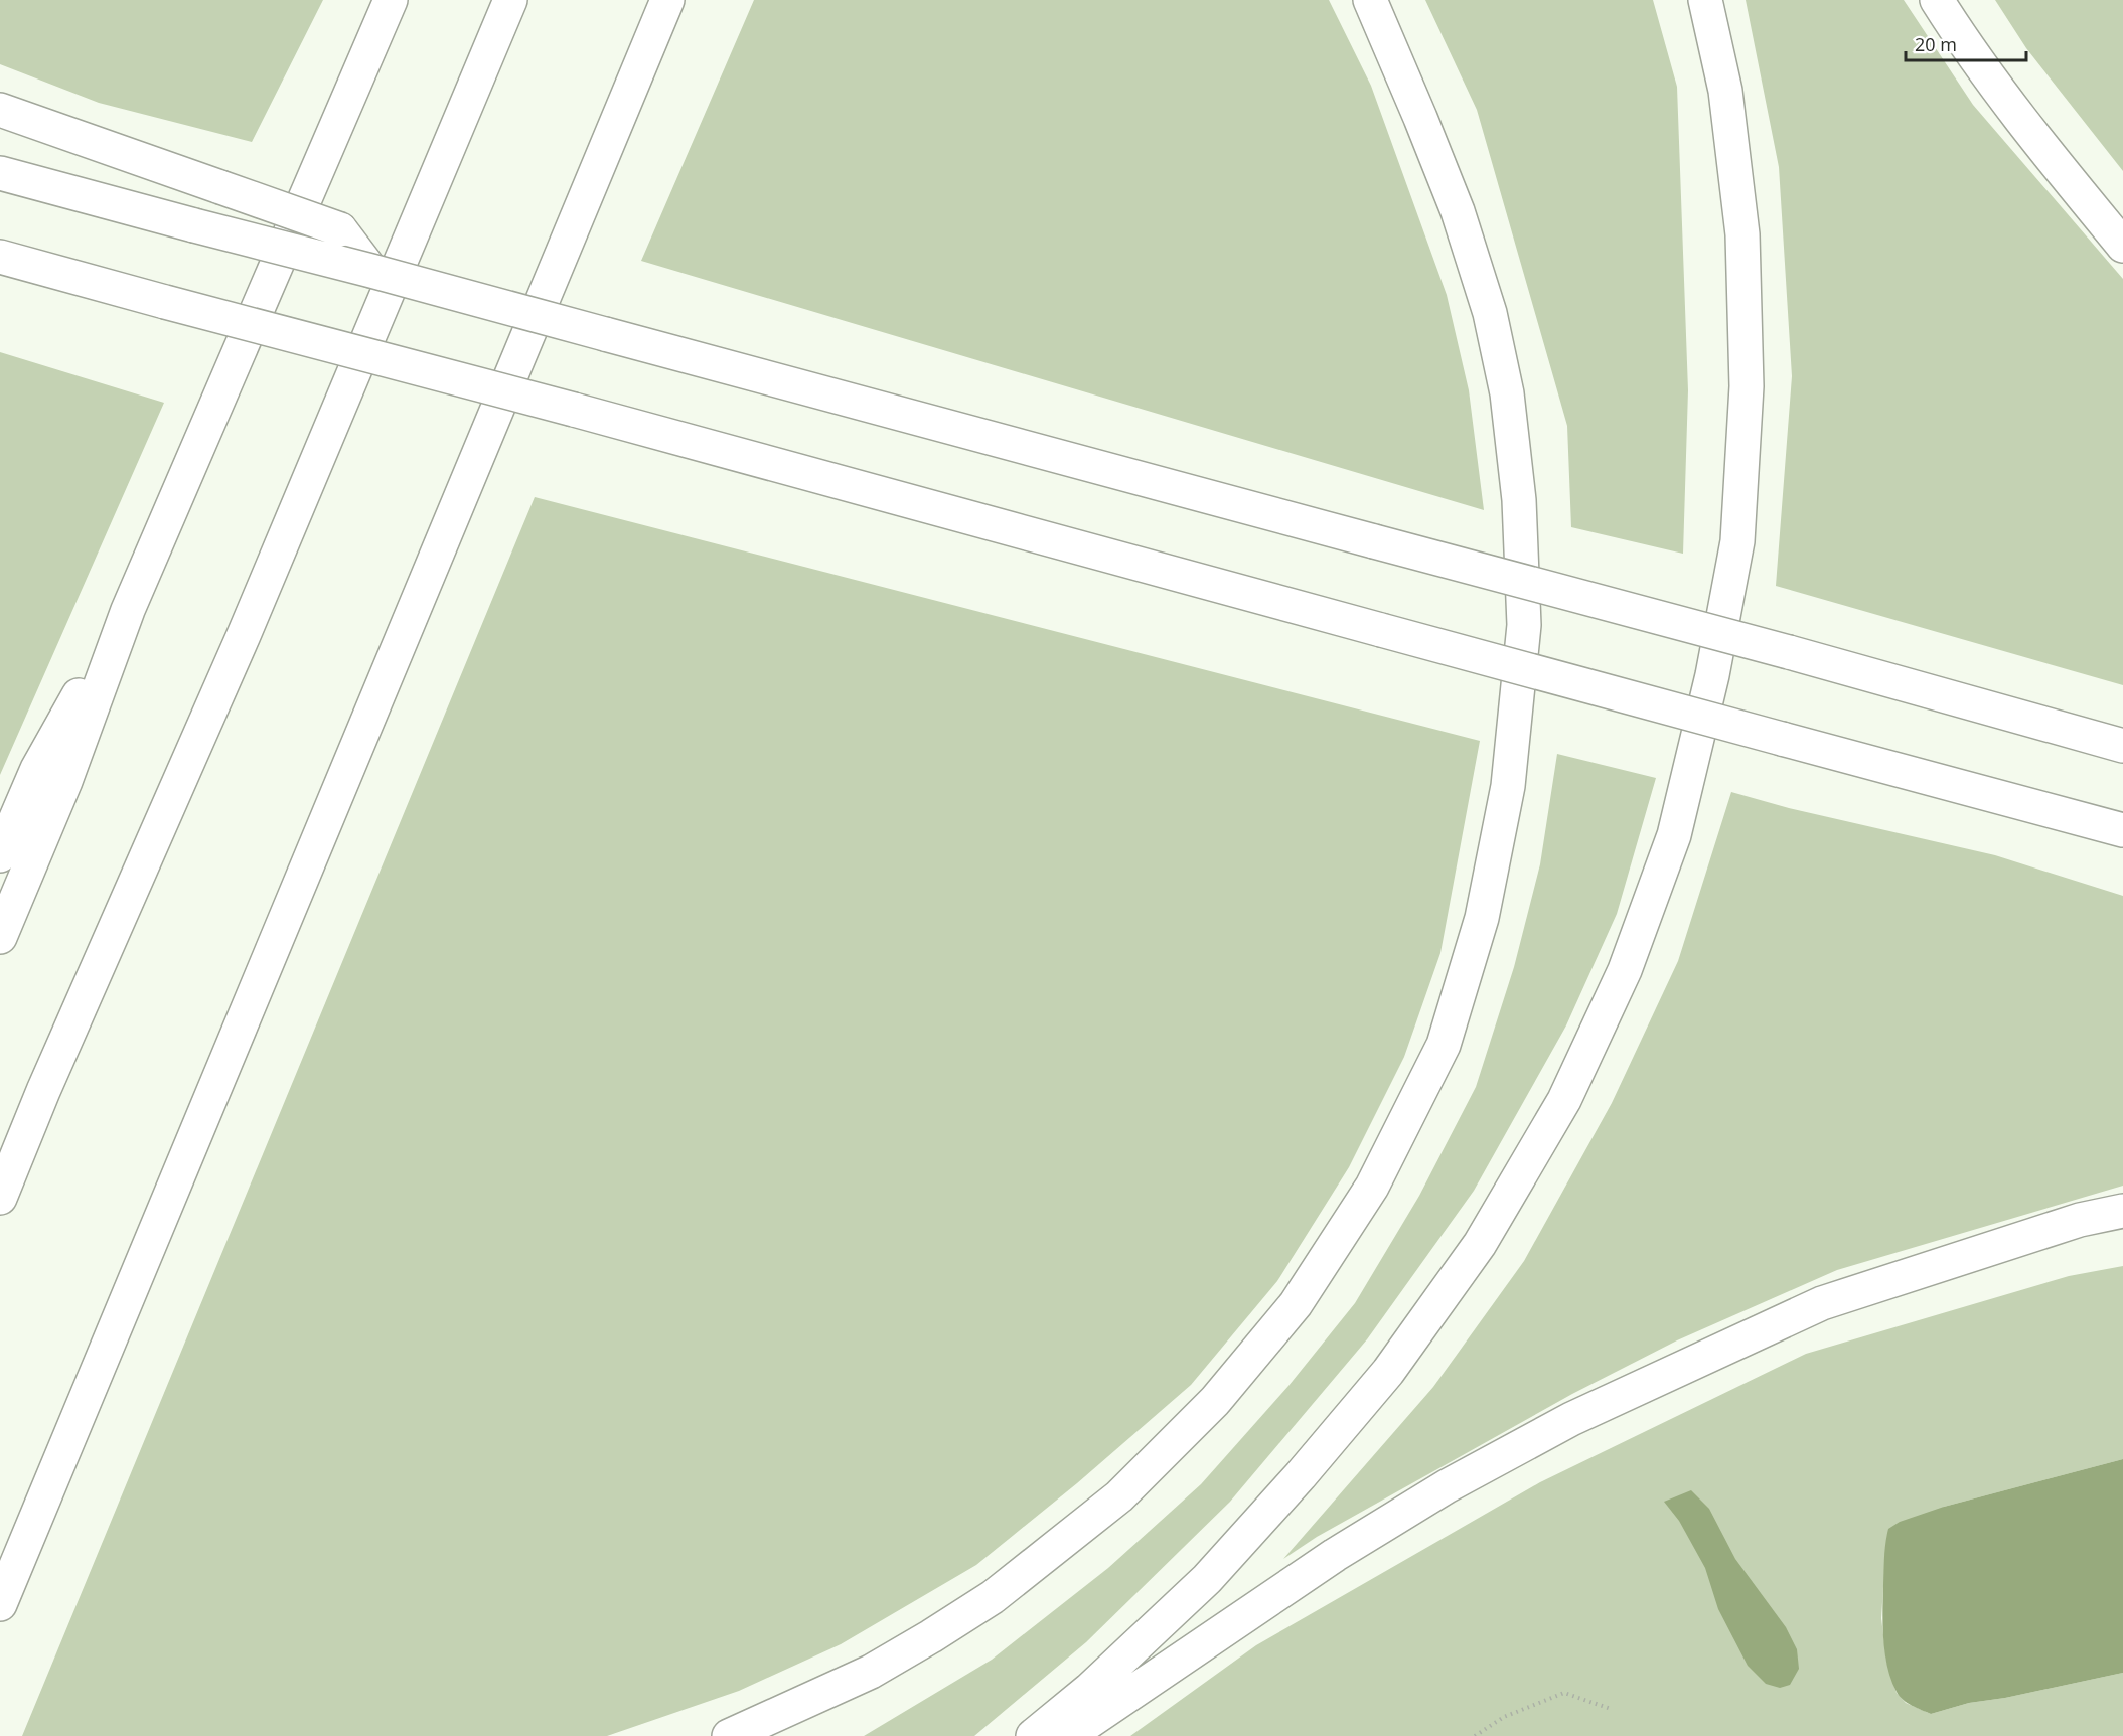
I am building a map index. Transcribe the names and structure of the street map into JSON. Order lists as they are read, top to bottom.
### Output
{
  "scale_bar": "20 m"
}
